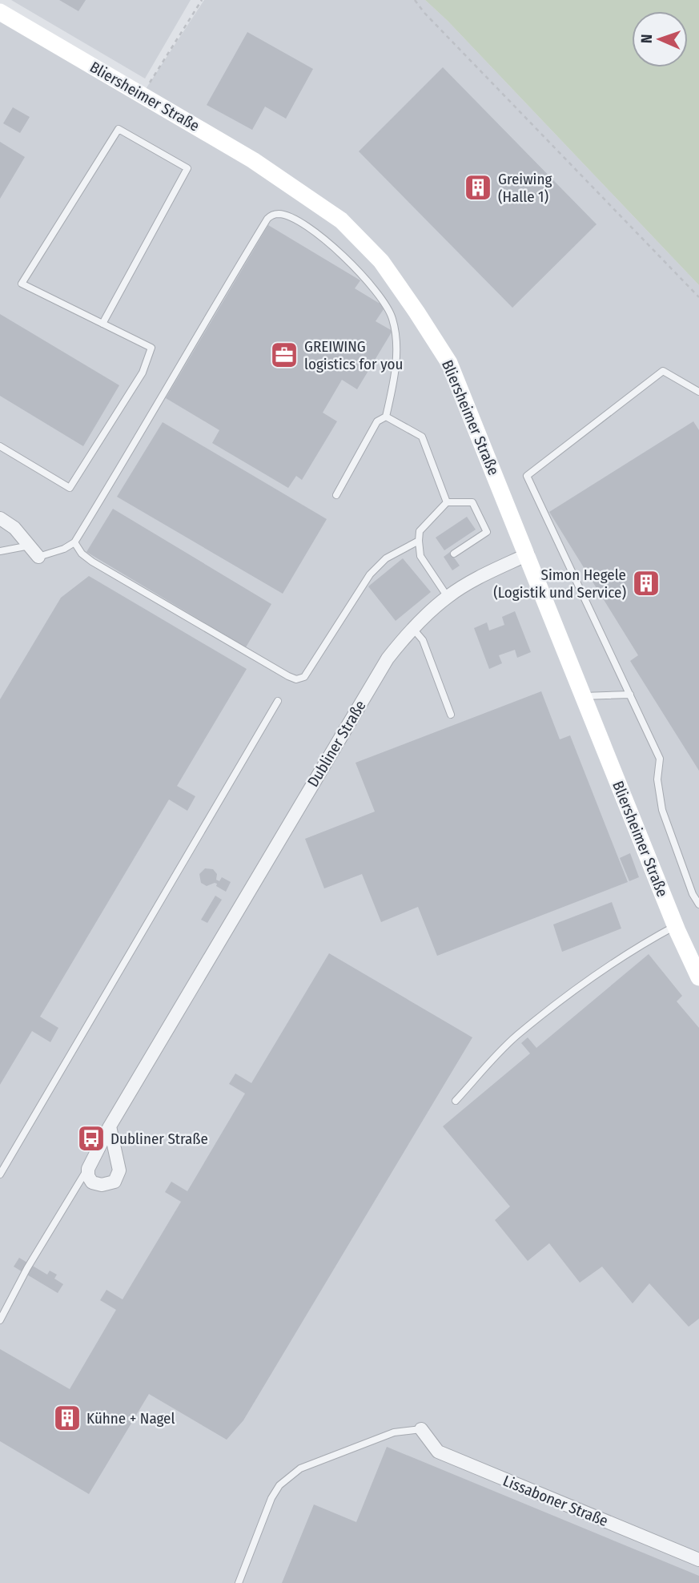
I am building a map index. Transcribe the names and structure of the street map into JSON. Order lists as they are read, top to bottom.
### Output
{
  "streets": {
    "street": ["Bliersheimer Straße", "Dubliner Straße", "Lissaboner Straße"]
  },
  "crossings": [
    ["Bliersheimer Straße", "Dubliner Straße"]
  ],
  "places": {
    "building": ["Greiwing (Halle 1)", "Simon Hegele (Logistik und Service)", "Kühne + Nagel"],
    "office": ["GREIWING logistics for you"],
    "bus stop": ["Dubliner Straße"]
  },
  "north": "left"
}
